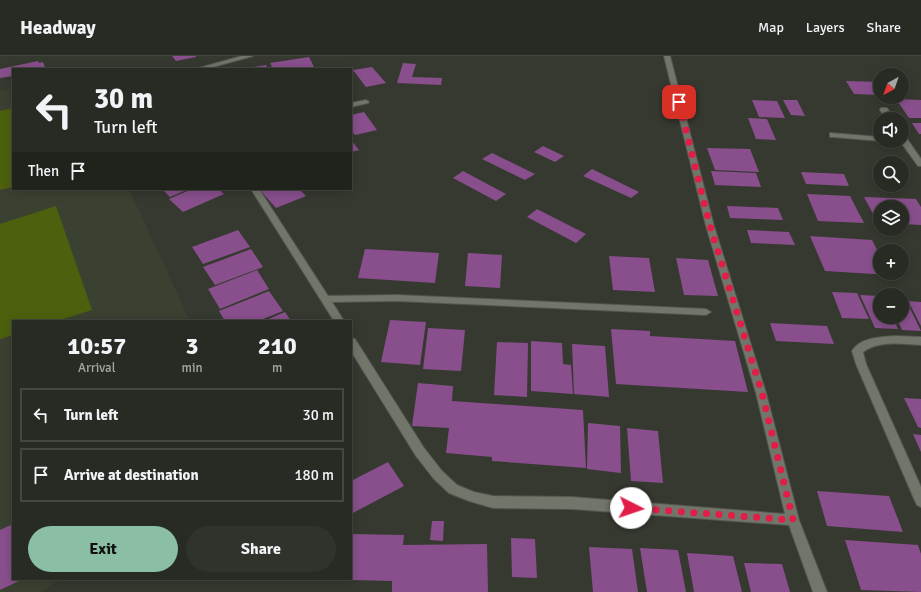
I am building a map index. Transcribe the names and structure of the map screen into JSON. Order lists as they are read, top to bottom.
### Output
{
  "north": "bottom left",
  "page": {
    "header": "Headway",
    "nav": ["Map", "Layers", "Share"],
    "map_buttons": ["+", "−"],
    "turn": ["30 m", "Turn left"],
    "then": "Then",
    "eta": [
      "10:57",
      "Arrival",
      "3",
      "min",
      "210",
      "m"
    ],
    "list": [
      {
        "name": "Turn left",
        "value": "30 m"
      },
      {
        "name": "Arrive at destination",
        "value": "180 m"
      }
    ],
    "buttons": ["Exit", "Share"]
  }
}
